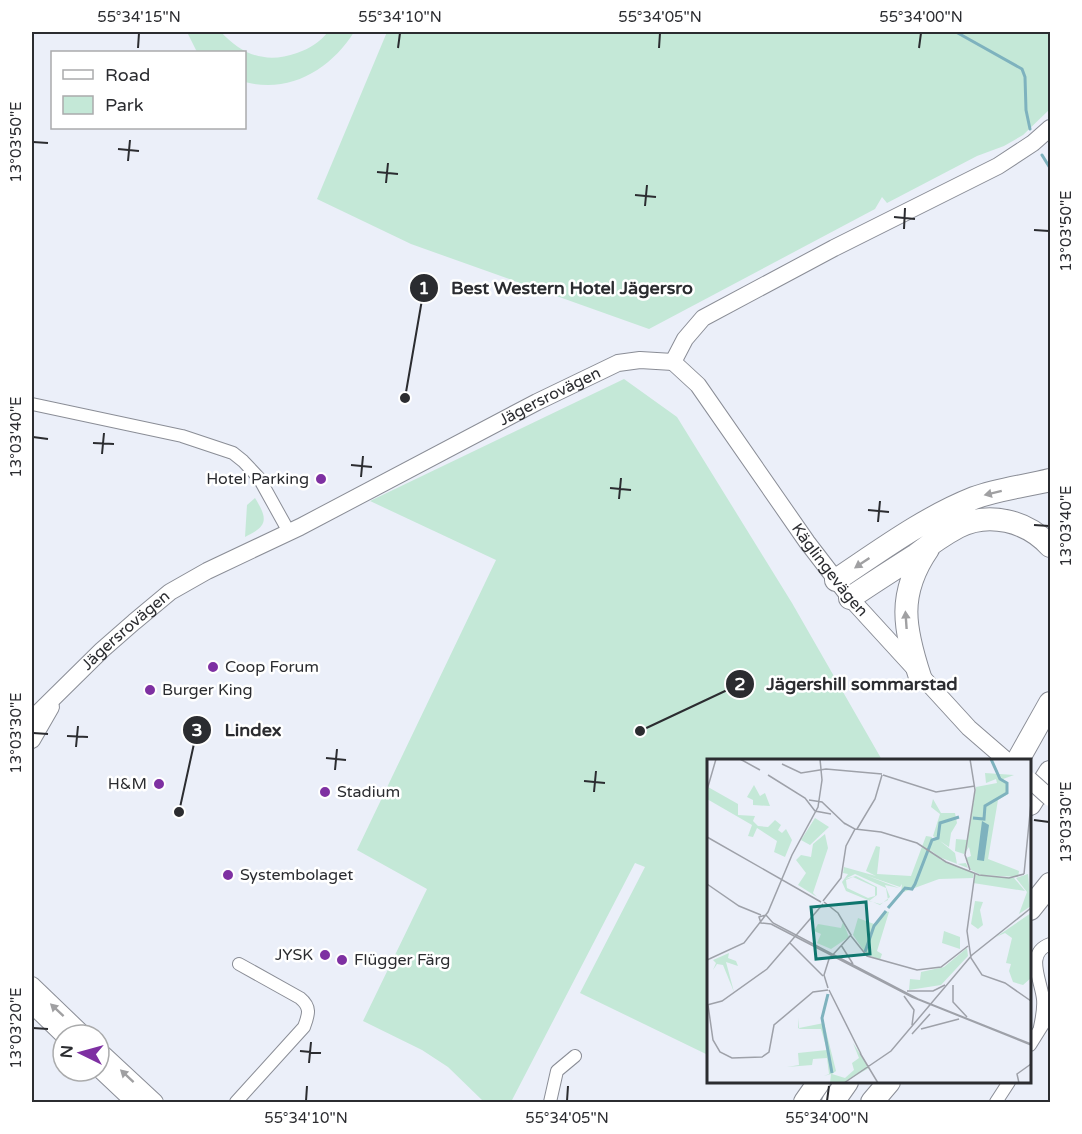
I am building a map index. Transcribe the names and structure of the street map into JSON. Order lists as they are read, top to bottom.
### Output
{
  "streets": {
    "main road": ["Jägersrovägen", "Käglingevägen"]
  },
  "crossings": [
    ["Jägersrovägen", "Käglingevägen"]
  ],
  "places": [
    "Best Western Hotel Jägersro",
    "Hotel Parking",
    "Coop Forum",
    "Burger King",
    "Jägershill sommarstad",
    "H&M",
    "Stadium",
    "Lindex",
    "Systembolaget",
    "JYSK",
    "Flügger Färg"
  ],
  "legend": ["Road", "Park"],
  "north": "left",
  "coordinates": [
    "55°34'15\"N",
    "55°34'10\"N",
    "55°34'05\"N",
    "55°34'00\"N",
    "13°03'50\"E",
    "13°03'40\"E",
    "13°03'30\"E",
    "13°03'20\"E"
  ]
}
